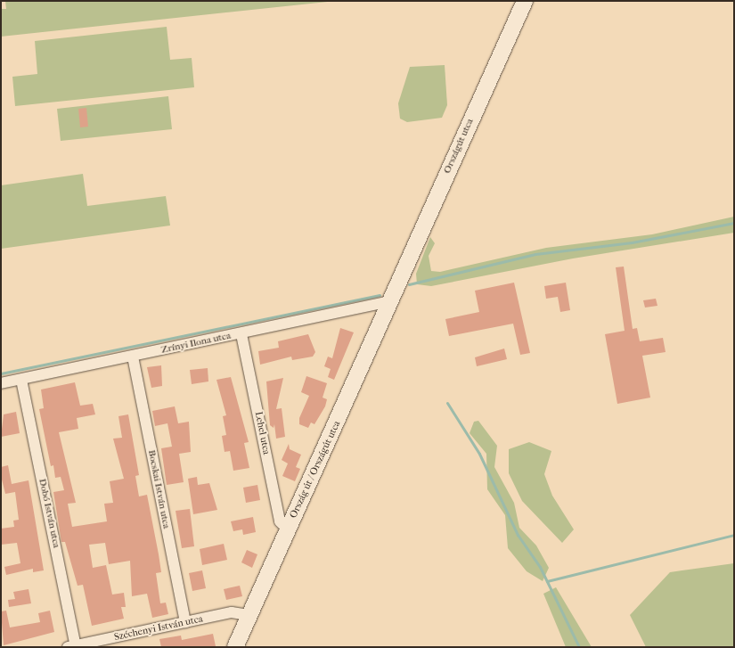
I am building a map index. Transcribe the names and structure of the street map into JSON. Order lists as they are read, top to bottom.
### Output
{
  "streets": {
    "main road": ["Országút utca", "Ország út / Országút utca"],
    "street": [
      "Zrínyi Ilona utca",
      "Lehel utca",
      "Bocskai István utca",
      "Dobó István utca",
      "Széchenyi István utca"
    ]
  },
  "crossings": [
    ["Országút utca", "Zrínyi Ilona utca"],
    ["Országút utca", "Ország út / Országút utca"],
    ["Zrínyi Ilona utca", "Lehel utca"],
    ["Zrínyi Ilona utca", "Ország út / Országút utca"],
    ["Zrínyi Ilona utca", "Bocskai István utca"],
    ["Zrínyi Ilona utca", "Dobó István utca"],
    ["Lehel utca", "Ország út / Országút utca"],
    ["Ország út / Országút utca", "Széchenyi István utca"],
    ["Bocskai István utca", "Széchenyi István utca"],
    ["Dobó István utca", "Széchenyi István utca"]
  ]
}
